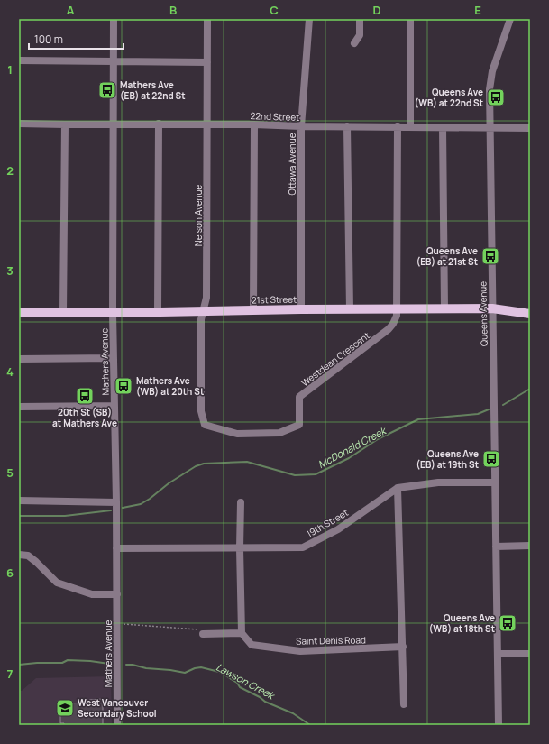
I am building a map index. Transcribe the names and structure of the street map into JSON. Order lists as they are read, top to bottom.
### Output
{
  "streets": {
    "main road": ["21st Street"],
    "street": [
      "22nd Street",
      "Ottawa Avenue",
      "Nelson Avenue",
      "Queens Avenue",
      "Westdean Crescent",
      "Mathers Avenue",
      "19th Street",
      "Saint Denis Road"
    ]
  },
  "crossings": [
    ["22nd Street", "Ottawa Avenue"],
    ["22nd Street", "Nelson Avenue"],
    ["22nd Street", "Queens Avenue"],
    ["22nd Street", "Mathers Avenue"],
    ["Ottawa Avenue", "21st Street"],
    ["Nelson Avenue", "21st Street"],
    ["Nelson Avenue", "Westdean Crescent"],
    ["21st Street", "Queens Avenue"],
    ["21st Street", "Westdean Crescent"],
    ["21st Street", "Mathers Avenue"],
    ["Queens Avenue", "19th Street"],
    ["Mathers Avenue", "19th Street"]
  ],
  "water": ["McDonald Creek", "Lawson Creek"],
  "places": {
    "bus stop": [
      "Mathers Ave (EB) at 22nd St",
      "Queens Ave (WB) at 22nd St",
      "Queens Ave (EB) at 21st St",
      "Mathers Ave (WB) at 20th St",
      "20th St (SB) at Mathers Ave",
      "Queens Ave (EB) at 19th St",
      "Queens Ave (WB) at 18th St"
    ],
    "school or university": ["West Vancouver Secondary School"]
  },
  "scale_bar": "100 m",
  "grid": {
    "columns": [
      "A",
      "B",
      "C",
      "D",
      "E"
    ],
    "rows": [
      "1",
      "2",
      "3",
      "4",
      "5",
      "6",
      "7"
    ]
  }
}
